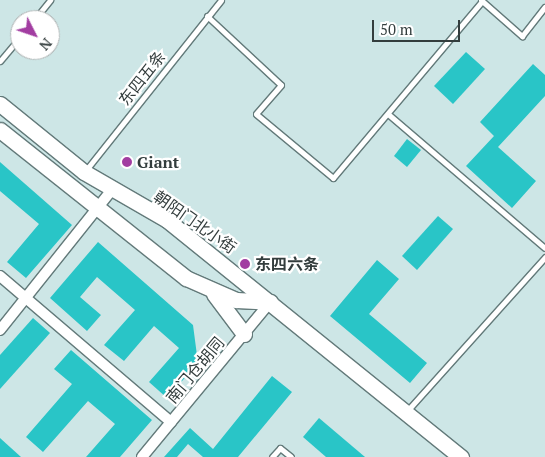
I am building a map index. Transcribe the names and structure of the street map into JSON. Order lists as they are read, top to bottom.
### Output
{
  "streets": {
    "main road": ["朝阳门北小街"],
    "street": ["南门仓胡同"],
    "lane": ["东四五条"]
  },
  "crossings": [
    ["东四五条", "朝阳门北小街"],
    ["朝阳门北小街", "南门仓胡同"]
  ],
  "places": ["Giant", "东四六条"],
  "scale_bar": "50 m",
  "north": "bottom right"
}
